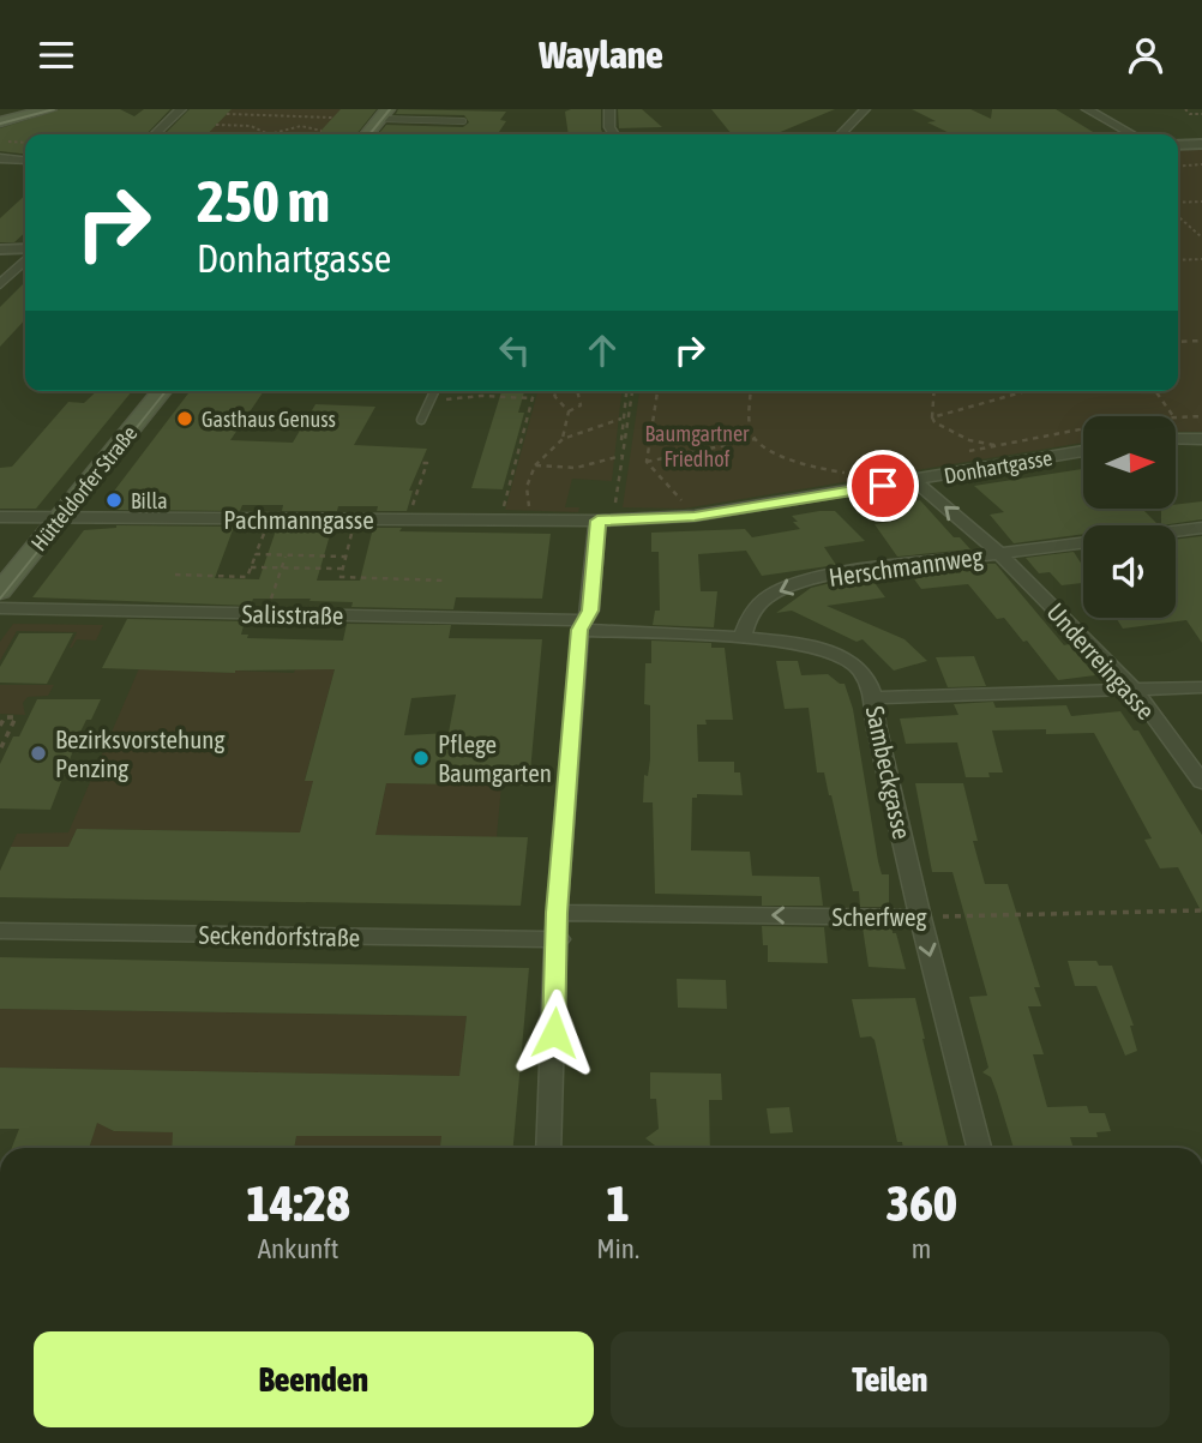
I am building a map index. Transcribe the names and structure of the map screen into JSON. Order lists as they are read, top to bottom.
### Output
{
  "streets": {
    "main road": ["Hütteldorfer Straße"],
    "street": [
      "Donhartgasse",
      "Pachmanngasse",
      "Herschmannweg",
      "Salisstraße",
      "Underreingasse",
      "Sambeckgasse",
      "Scherfweg",
      "Seckendorfstraße"
    ]
  },
  "crossings": [
    ["Donhartgasse", "Pachmanngasse"],
    ["Donhartgasse", "Underreingasse"],
    ["Hütteldorfer Straße", "Pachmanngasse"],
    ["Herschmannweg", "Underreingasse"],
    ["Herschmannweg", "Sambeckgasse"],
    ["Salisstraße", "Sambeckgasse"],
    ["Sambeckgasse", "Scherfweg"]
  ],
  "one_way": ["Scherfweg"],
  "parks": ["Baumgartner Friedhof"],
  "places": [
    "Gasthaus Genuss",
    "Billa",
    "Bezirksvorstehung Penzing",
    "Pflege Baumgarten"
  ],
  "north": "right",
  "page": {
    "header": "Waylane",
    "turn": ["250 m", "Donhartgasse"],
    "eta": [
      "14:28",
      "Ankunft",
      "1",
      "Min.",
      "360",
      "m"
    ],
    "buttons": ["Beenden", "Teilen"]
  }
}
